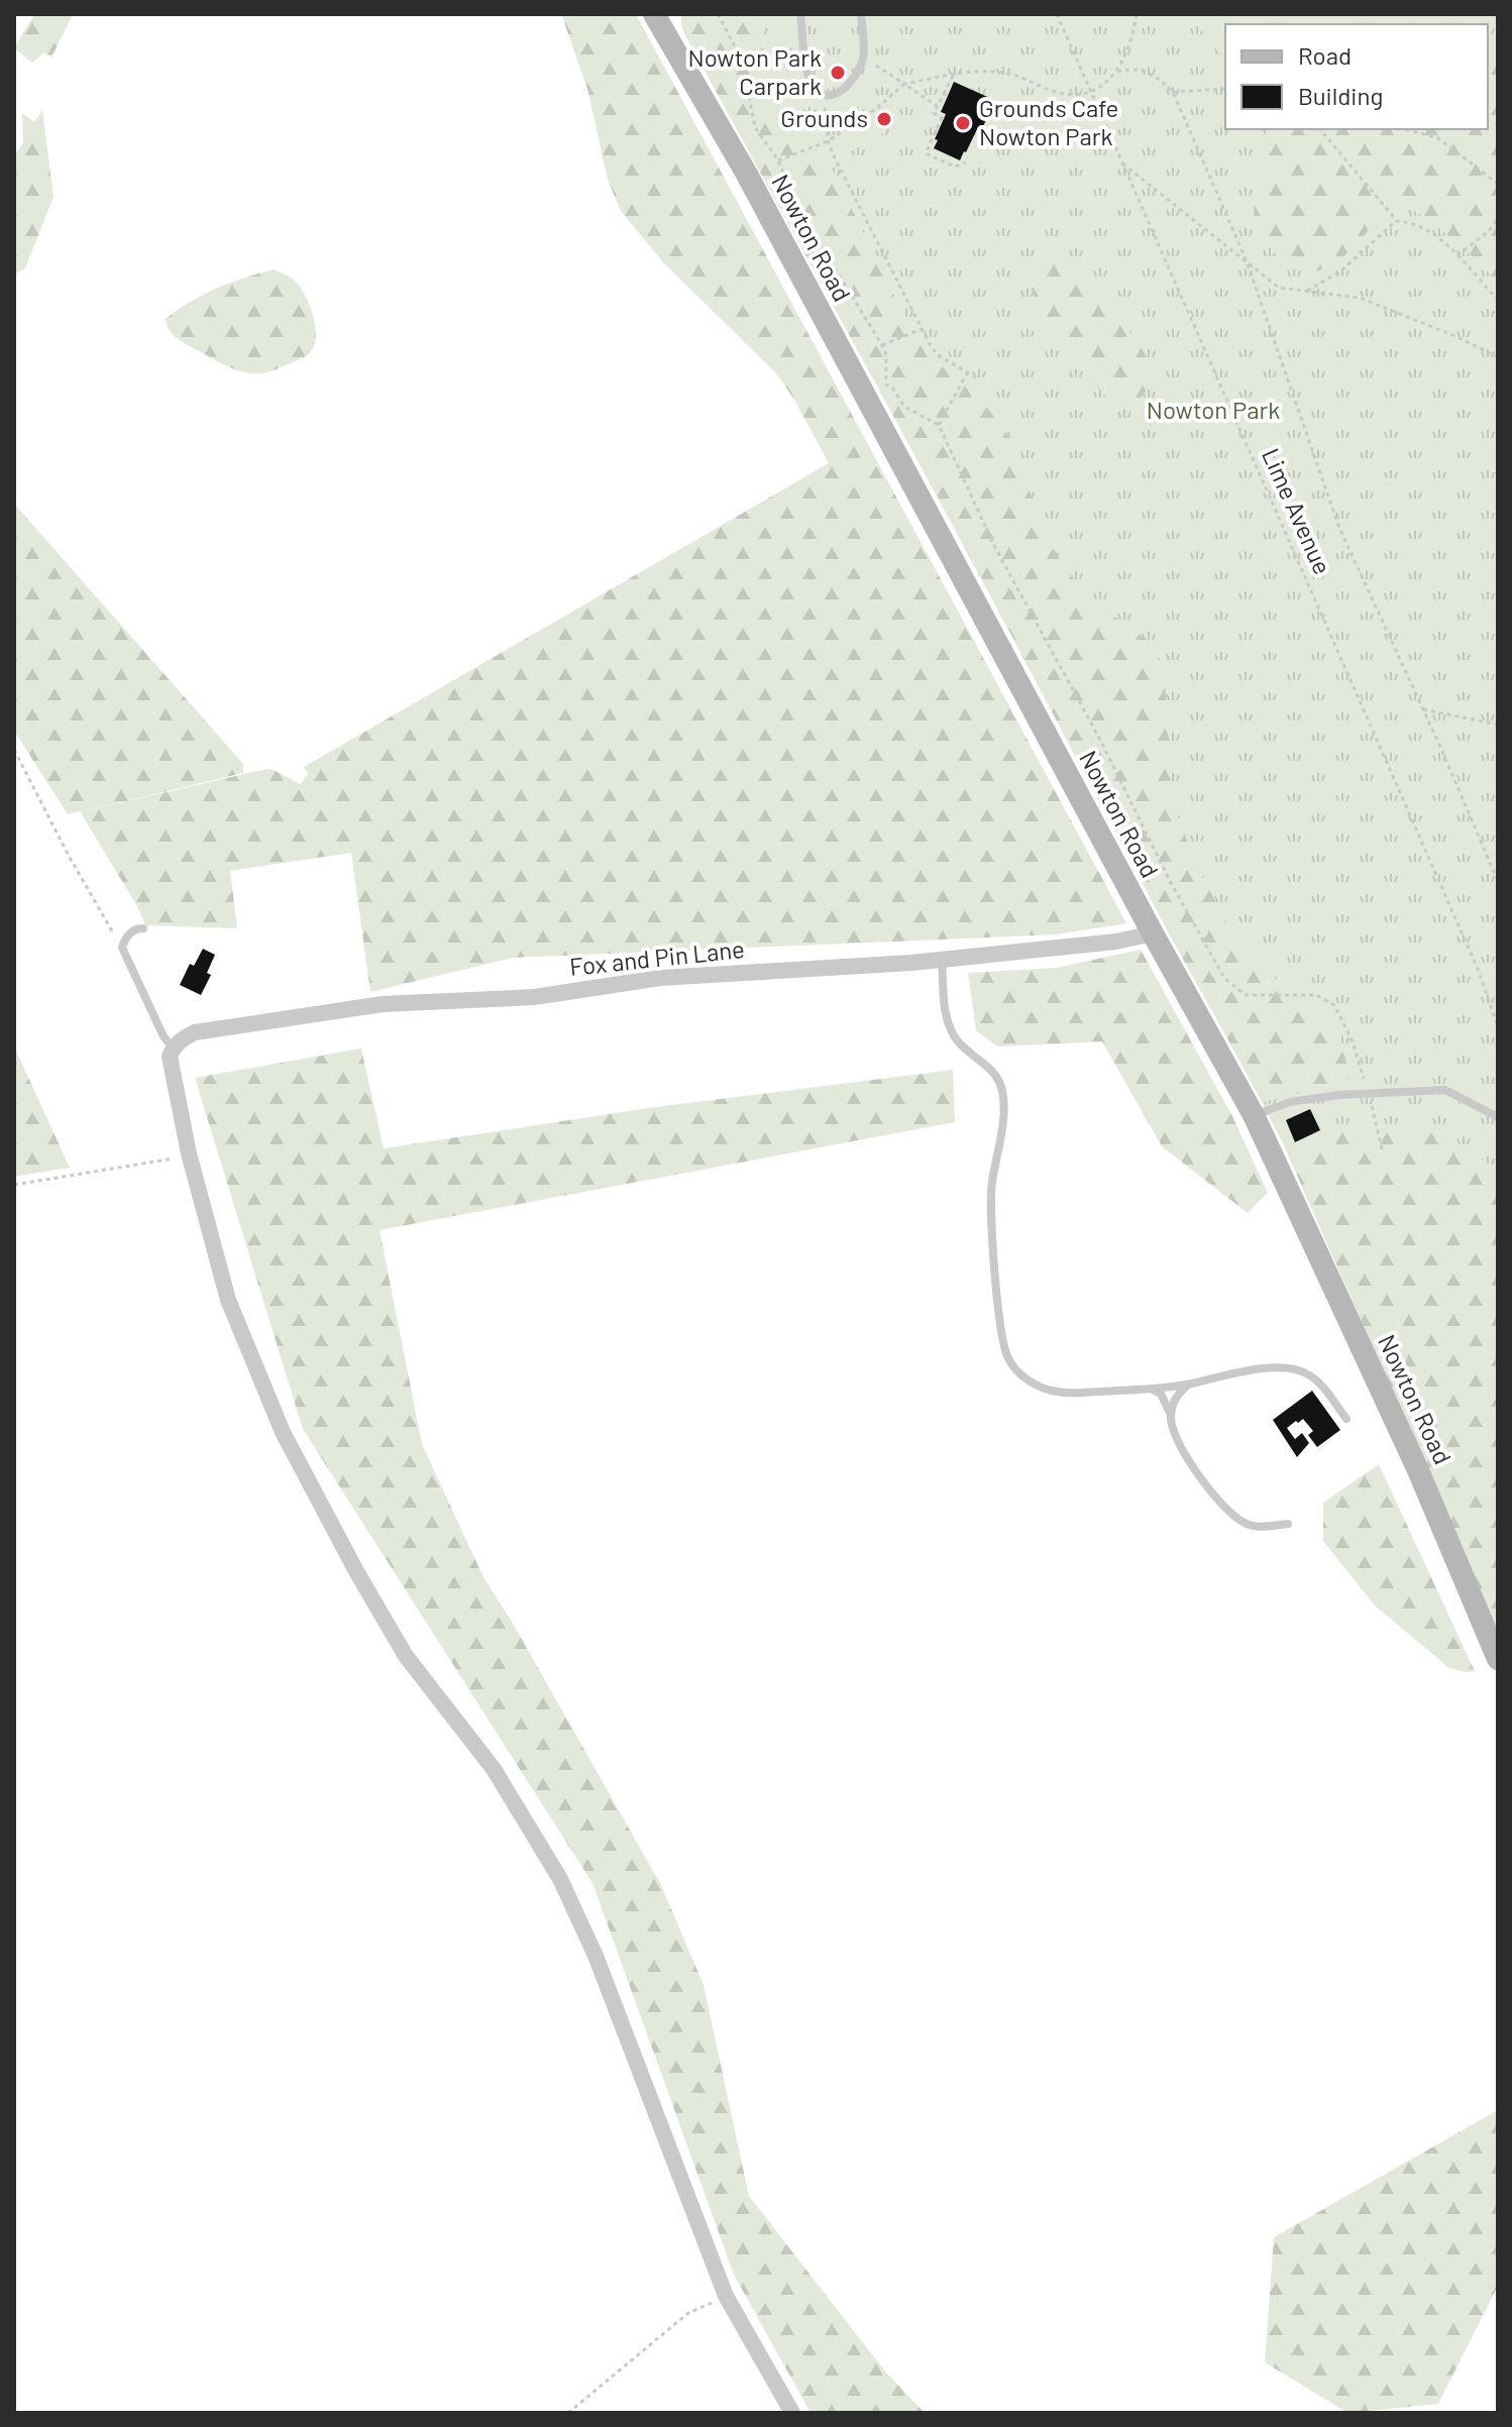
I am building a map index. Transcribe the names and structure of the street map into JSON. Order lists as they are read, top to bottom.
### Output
{
  "streets": {
    "street": ["Nowton Road", "Fox and Pin Lane"],
    "path": ["Lime Avenue"]
  },
  "crossings": [
    ["Nowton Road", "Fox and Pin Lane"]
  ],
  "parks": ["Nowton Park"],
  "places": ["Nowton Park Carpark", "Grounds", "Grounds Cafe Nowton Park"],
  "legend": ["Road", "Building"]
}
